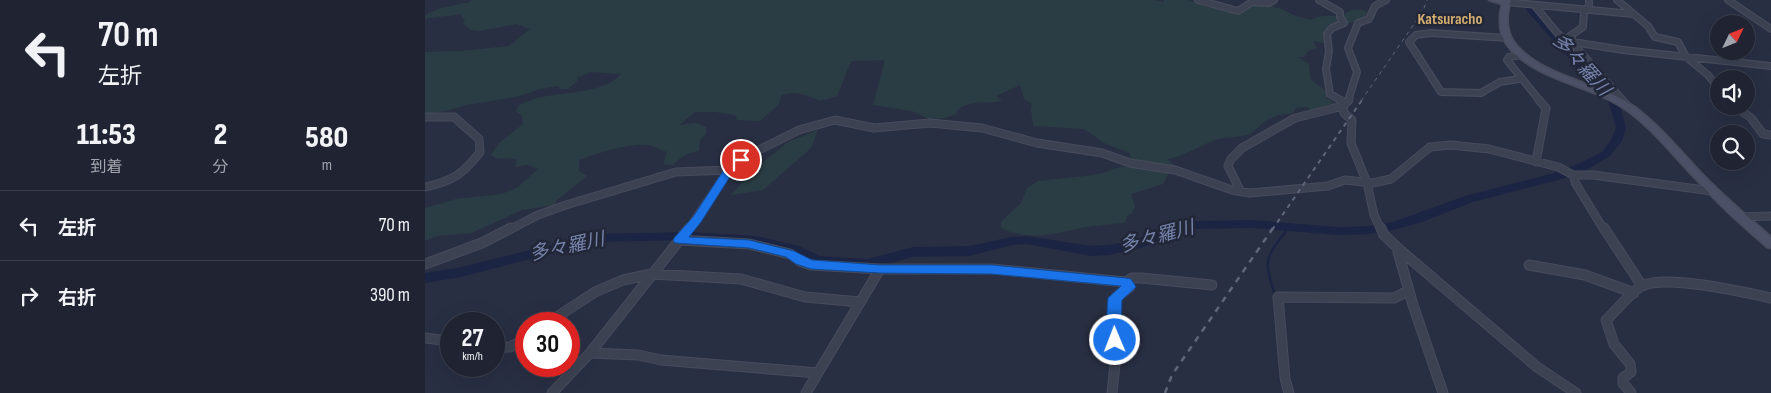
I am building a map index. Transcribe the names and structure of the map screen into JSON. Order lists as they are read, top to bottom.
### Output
{
  "districts": ["Katsuracho"],
  "water": ["多々羅川"],
  "north": "top right",
  "page": {
    "turn": ["70 m", "左折"],
    "eta": [
      "11:53",
      "到着",
      "2",
      "分",
      "580",
      "m"
    ],
    "list": [
      {
        "name": "左折",
        "value": "70 m"
      },
      {
        "name": "右折",
        "value": "390 m"
      }
    ],
    "speed": "27 km/h",
    "limit": "30"
  }
}
